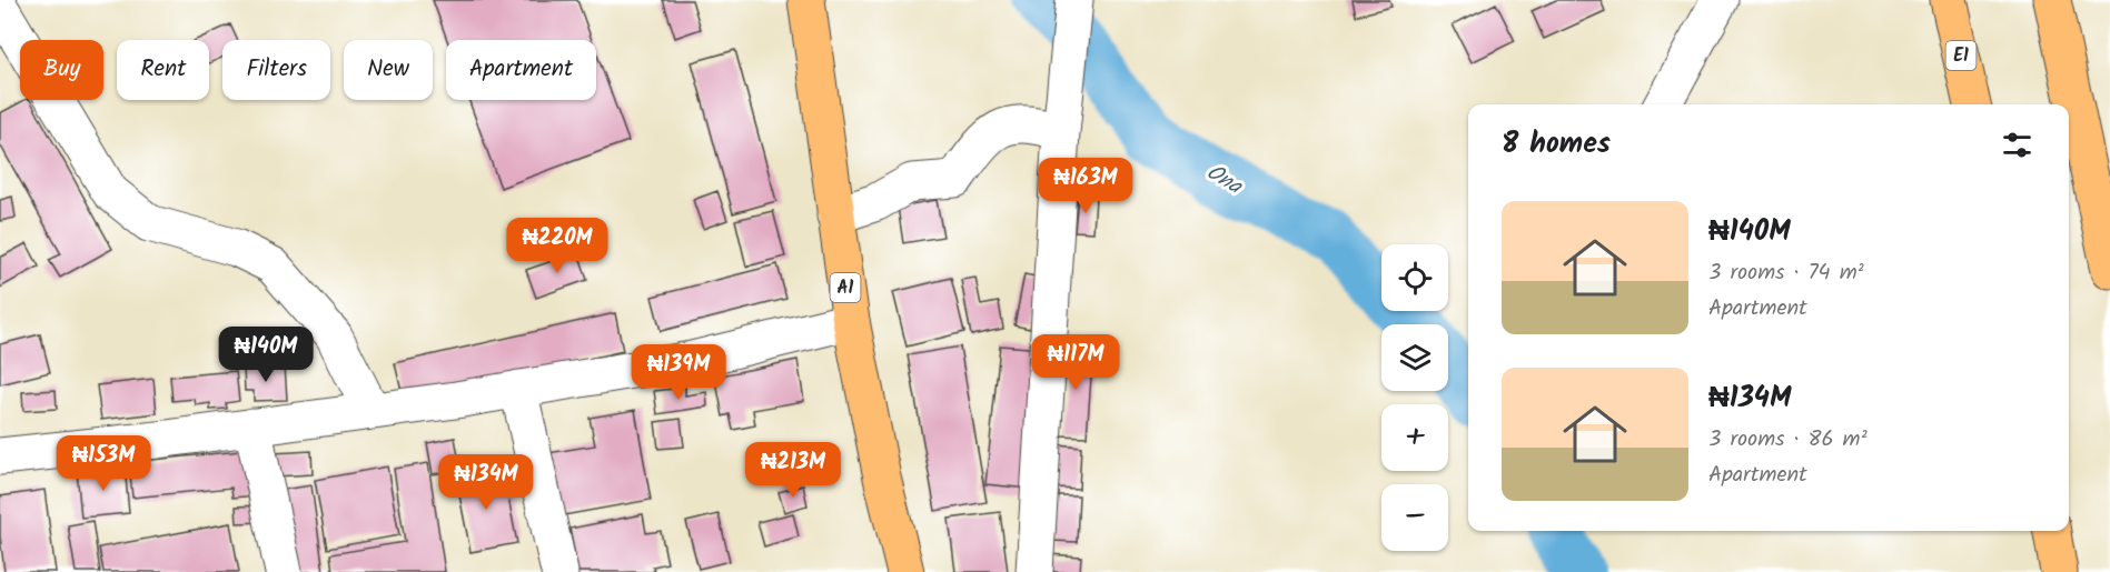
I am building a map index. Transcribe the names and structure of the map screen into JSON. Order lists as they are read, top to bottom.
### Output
{
  "streets": {
    "highway": ["E1", "A1"]
  },
  "water": ["Ona"],
  "page": {
    "chip": [
      "Buy",
      "Rent",
      "Filters",
      "New",
      "Apartment"
    ],
    "heading": "8 homes",
    "price": [
      "₦163M",
      "₦220M",
      "₦140M",
      "₦117M",
      "₦139M",
      "₦153M",
      "₦213M",
      "₦134M"
    ],
    "list": [
      {
        "name": "₦140M",
        "note": "3 rooms · 74 m² · Apartment"
      },
      {
        "name": "₦134M",
        "note": "3 rooms · 86 m² · Apartment"
      }
    ],
    "map_buttons": ["+", "−"]
  }
}
